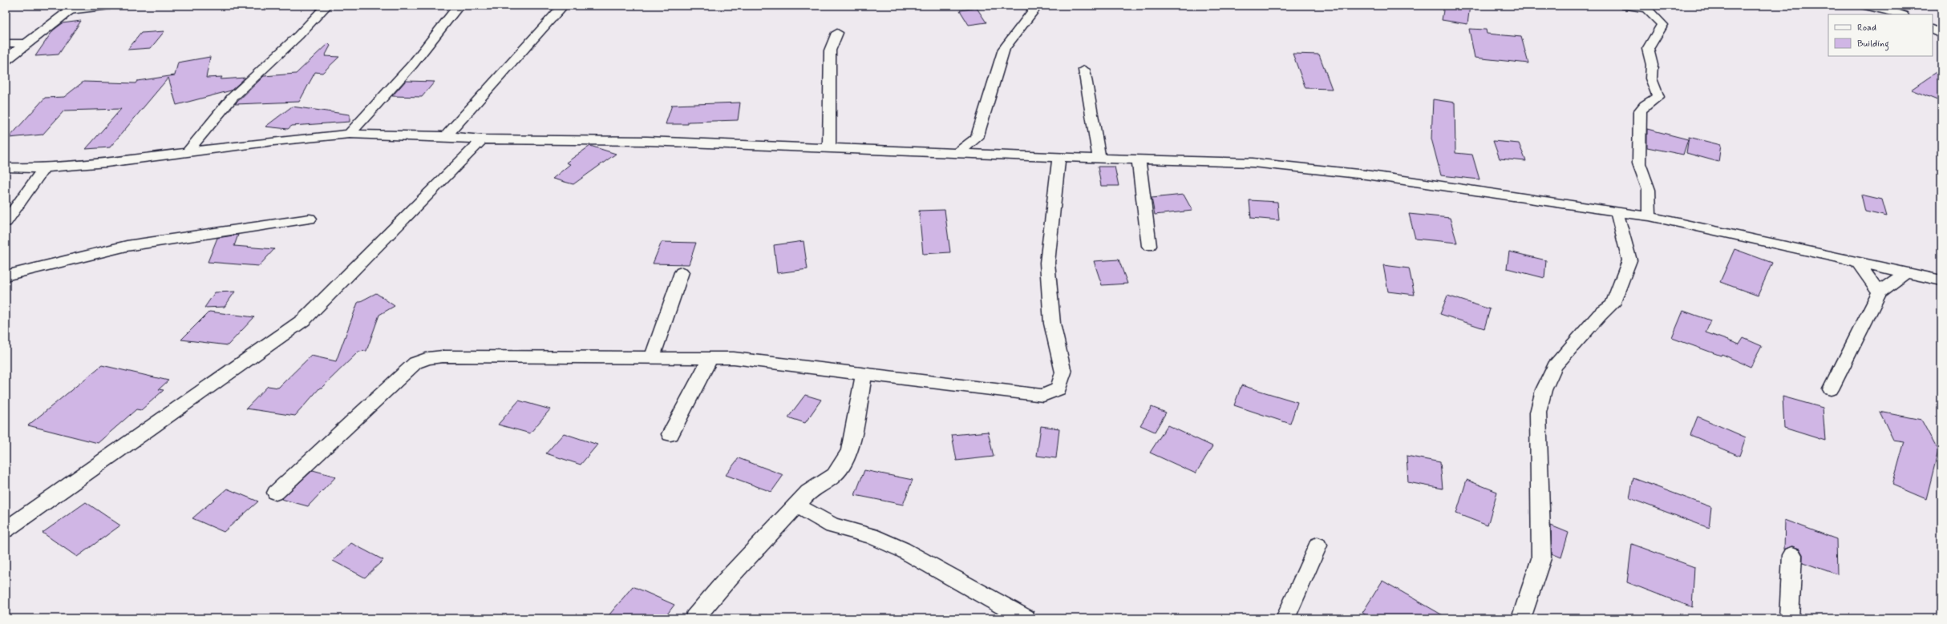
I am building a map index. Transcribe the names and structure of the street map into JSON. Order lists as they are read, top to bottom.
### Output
{
  "legend": ["Road", "Building"]
}
